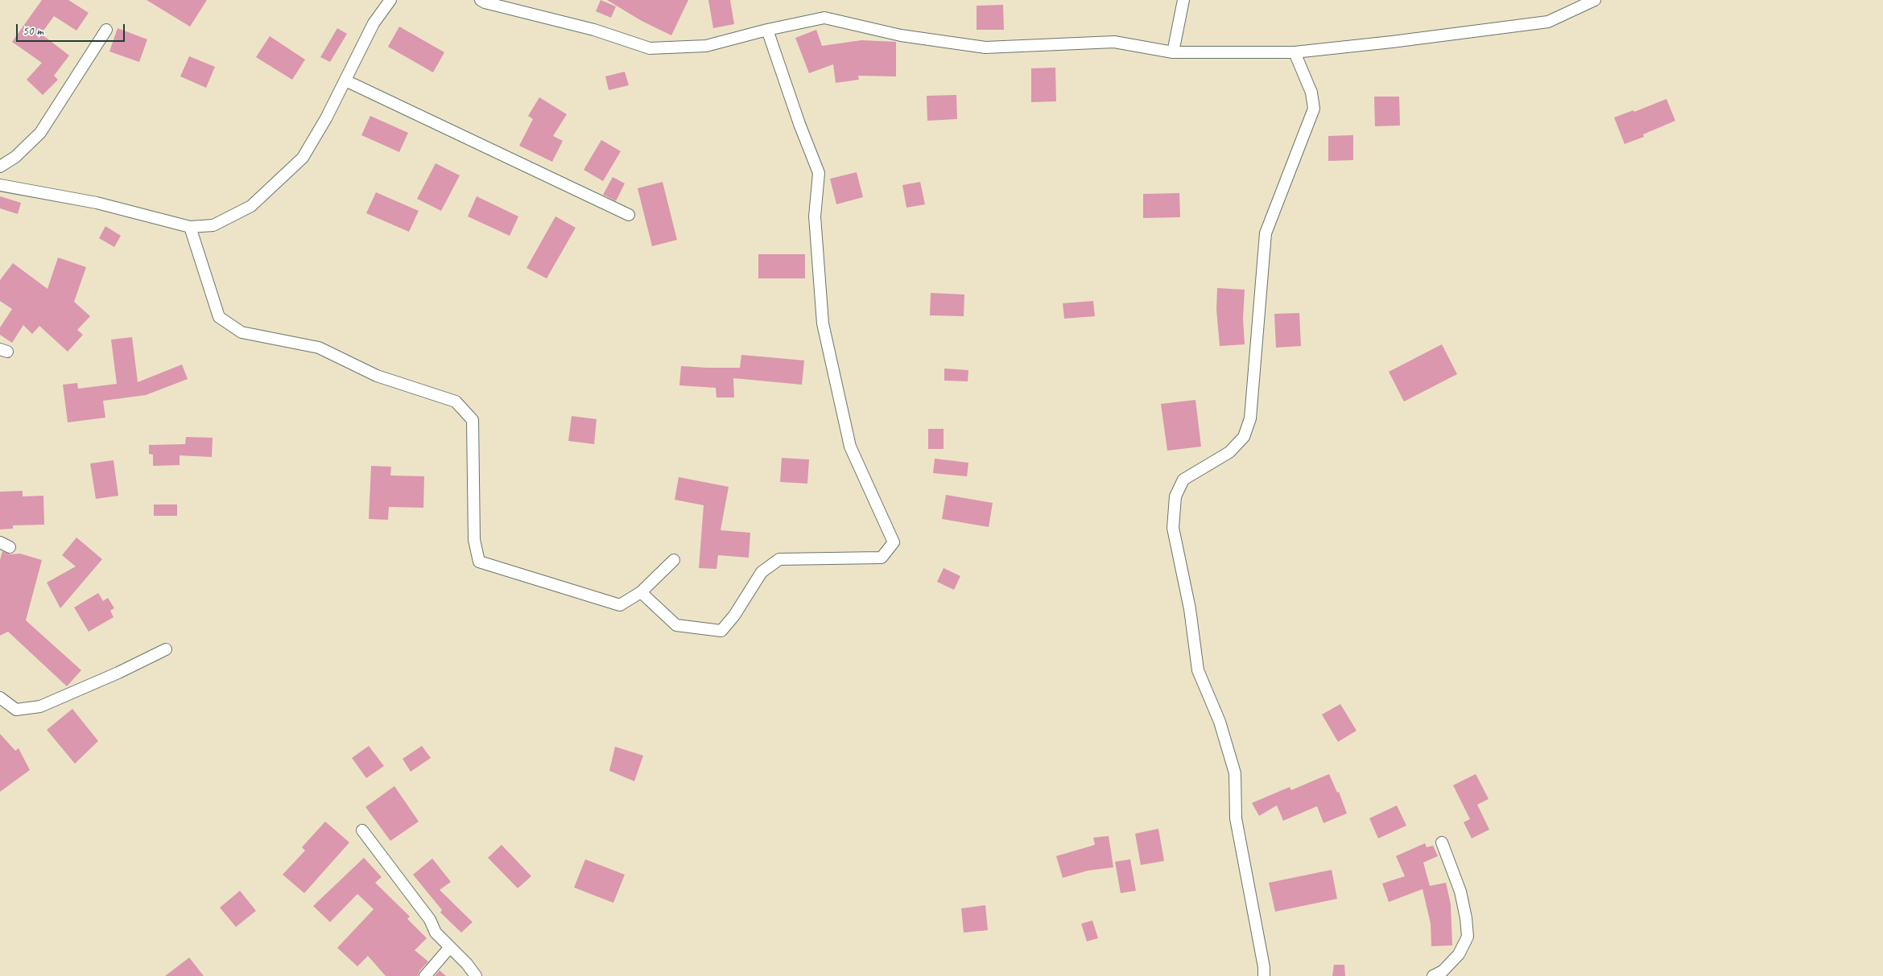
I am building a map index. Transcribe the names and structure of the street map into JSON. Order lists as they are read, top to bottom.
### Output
{
  "scale_bar": "50 m"
}
